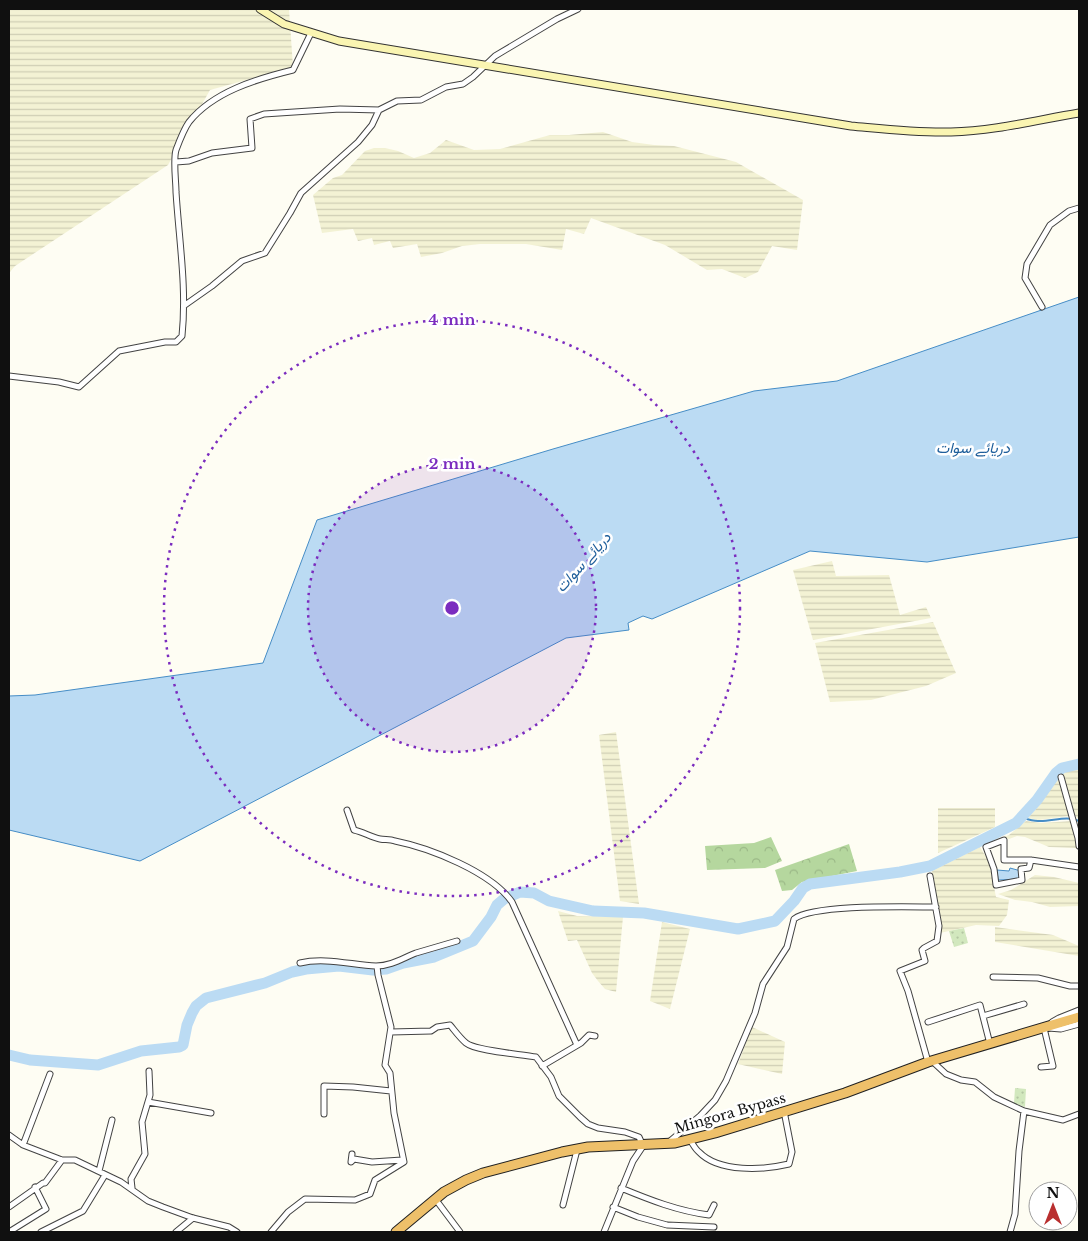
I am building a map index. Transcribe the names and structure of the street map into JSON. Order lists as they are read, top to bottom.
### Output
{
  "streets": {
    "highway": ["Mingora Bypass"]
  },
  "water": ["دریائے سوات"],
  "north": "top",
  "rings": ["4 min", "2 min"]
}
